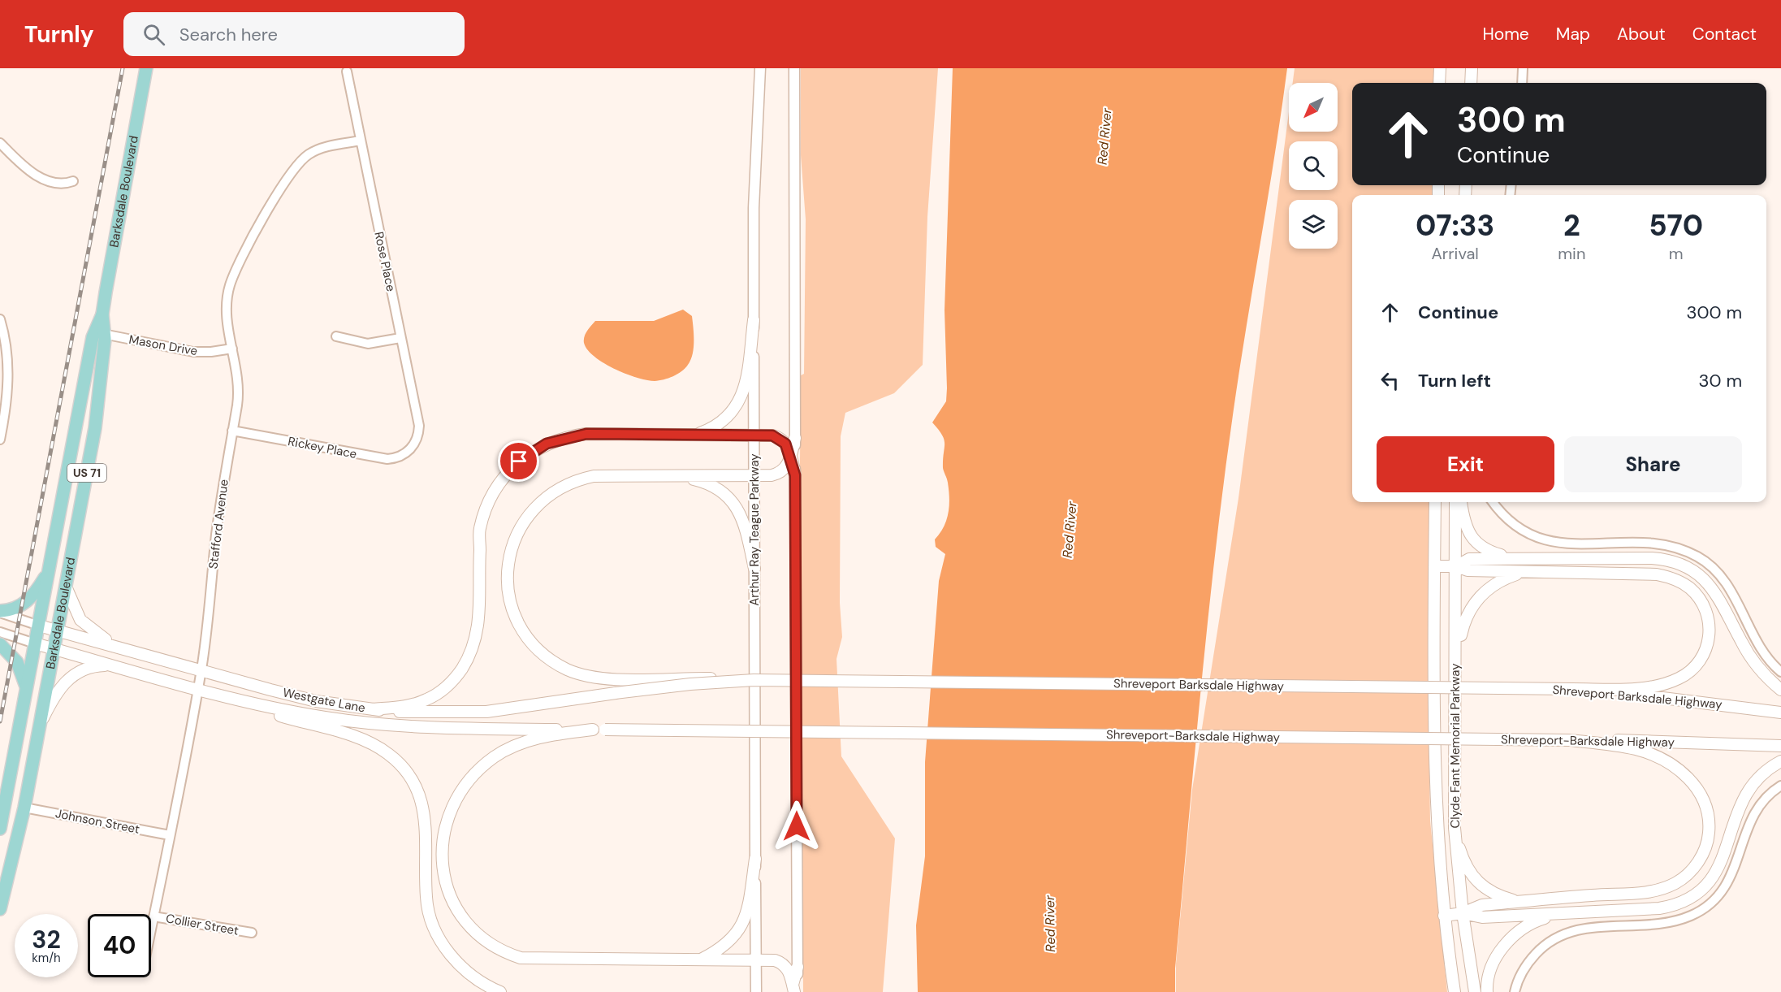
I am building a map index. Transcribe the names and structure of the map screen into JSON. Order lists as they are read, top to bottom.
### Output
{
  "streets": {
    "main road": [
      "Barksdale Boulevard",
      "US 71",
      "Shreveport Barksdale Highway",
      "Westgate Lane",
      "Shreveport-Barksdale Highway",
      "Clyde Fant Memorial Parkway"
    ],
    "street": [
      "Rose Place",
      "Mason Drive",
      "Rickey Place",
      "Stafford Avenue",
      "Arthur Ray Teague Parkway",
      "Johnson Street",
      "Collier Street"
    ]
  },
  "crossings": [
    ["Barksdale Boulevard", "Mason Drive"],
    ["Barksdale Boulevard", "Westgate Lane"],
    ["Barksdale Boulevard", "Johnson Street"],
    ["Rose Place", "Rickey Place"],
    ["Rose Place", "Stafford Avenue"],
    ["Mason Drive", "Stafford Avenue"],
    ["Rickey Place", "Stafford Avenue"],
    ["Stafford Avenue", "Westgate Lane"],
    ["Stafford Avenue", "Johnson Street"],
    ["Stafford Avenue", "Collier Street"],
    ["Shreveport Barksdale Highway", "Westgate Lane"],
    ["Westgate Lane", "Shreveport-Barksdale Highway"]
  ],
  "water": ["Red River"],
  "north": "bottom left",
  "page": {
    "header": "Turnly",
    "search": "Search here",
    "nav": [
      "Home",
      "Map",
      "About",
      "Contact"
    ],
    "turn": ["300 m", "Continue"],
    "eta": [
      "07:33",
      "Arrival",
      "2",
      "min",
      "570",
      "m"
    ],
    "list": [
      {
        "name": "Continue",
        "value": "300 m"
      },
      {
        "name": "Turn left",
        "value": "30 m"
      }
    ],
    "buttons": ["Exit", "Share"],
    "speed": "32 km/h",
    "limit": "40"
  }
}
